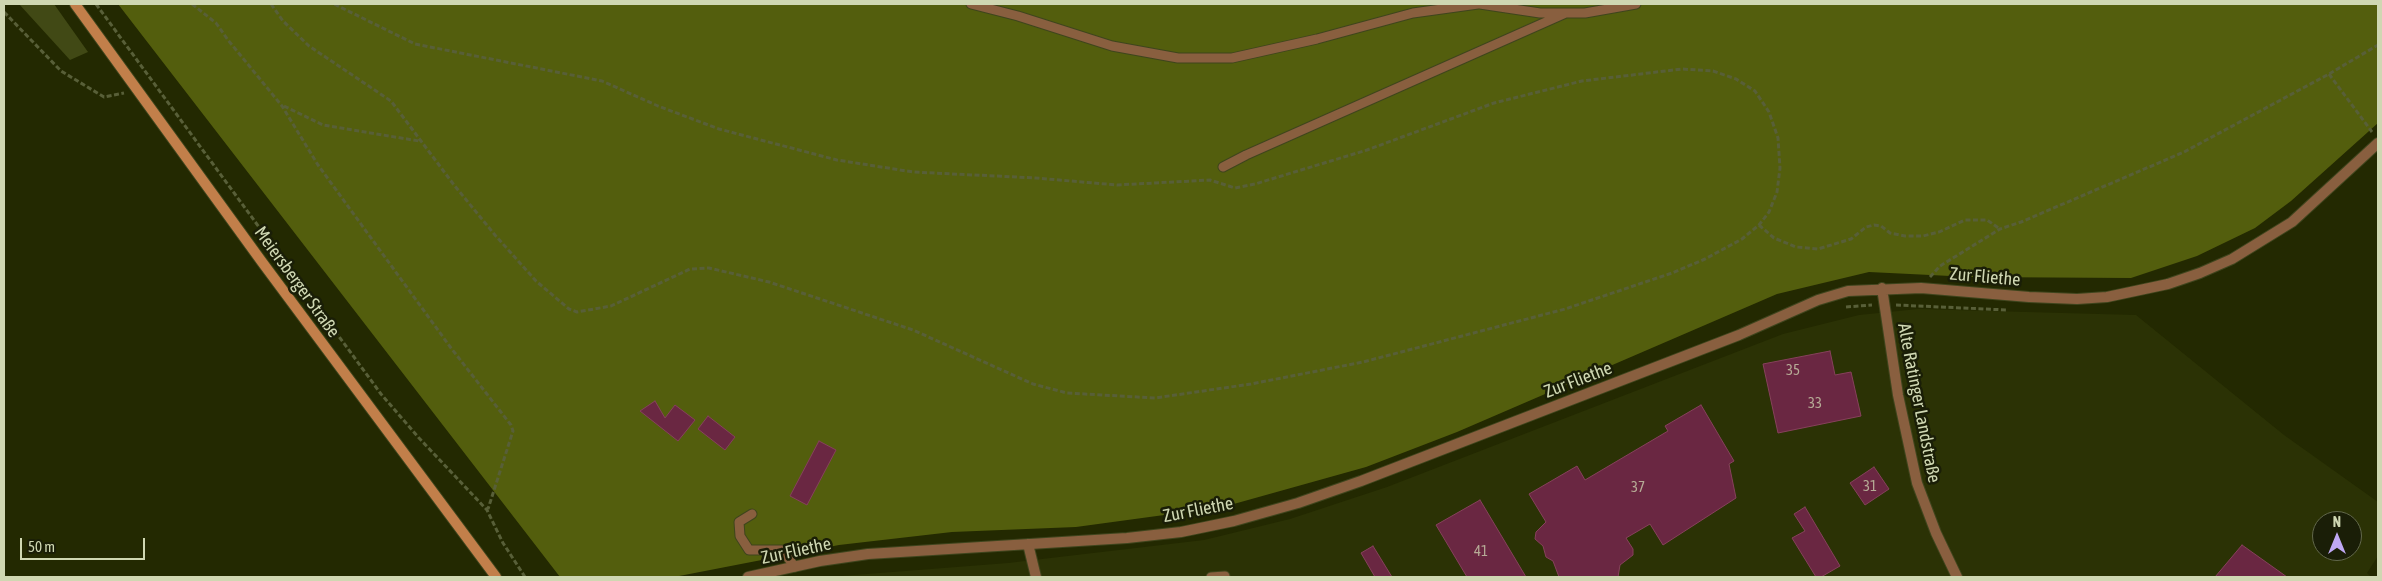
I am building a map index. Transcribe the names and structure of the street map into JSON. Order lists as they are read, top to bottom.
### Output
{
  "streets": {
    "main road": ["Meiersberger Straße"],
    "street": ["Zur Fliethe", "Alte Ratinger Landstraße"]
  },
  "crossings": [
    ["Zur Fliethe", "Alte Ratinger Landstraße"]
  ],
  "house_numbers": [
    "35",
    "33",
    "31",
    "37",
    "41"
  ],
  "scale_bar": "50 m",
  "north": "top"
}
